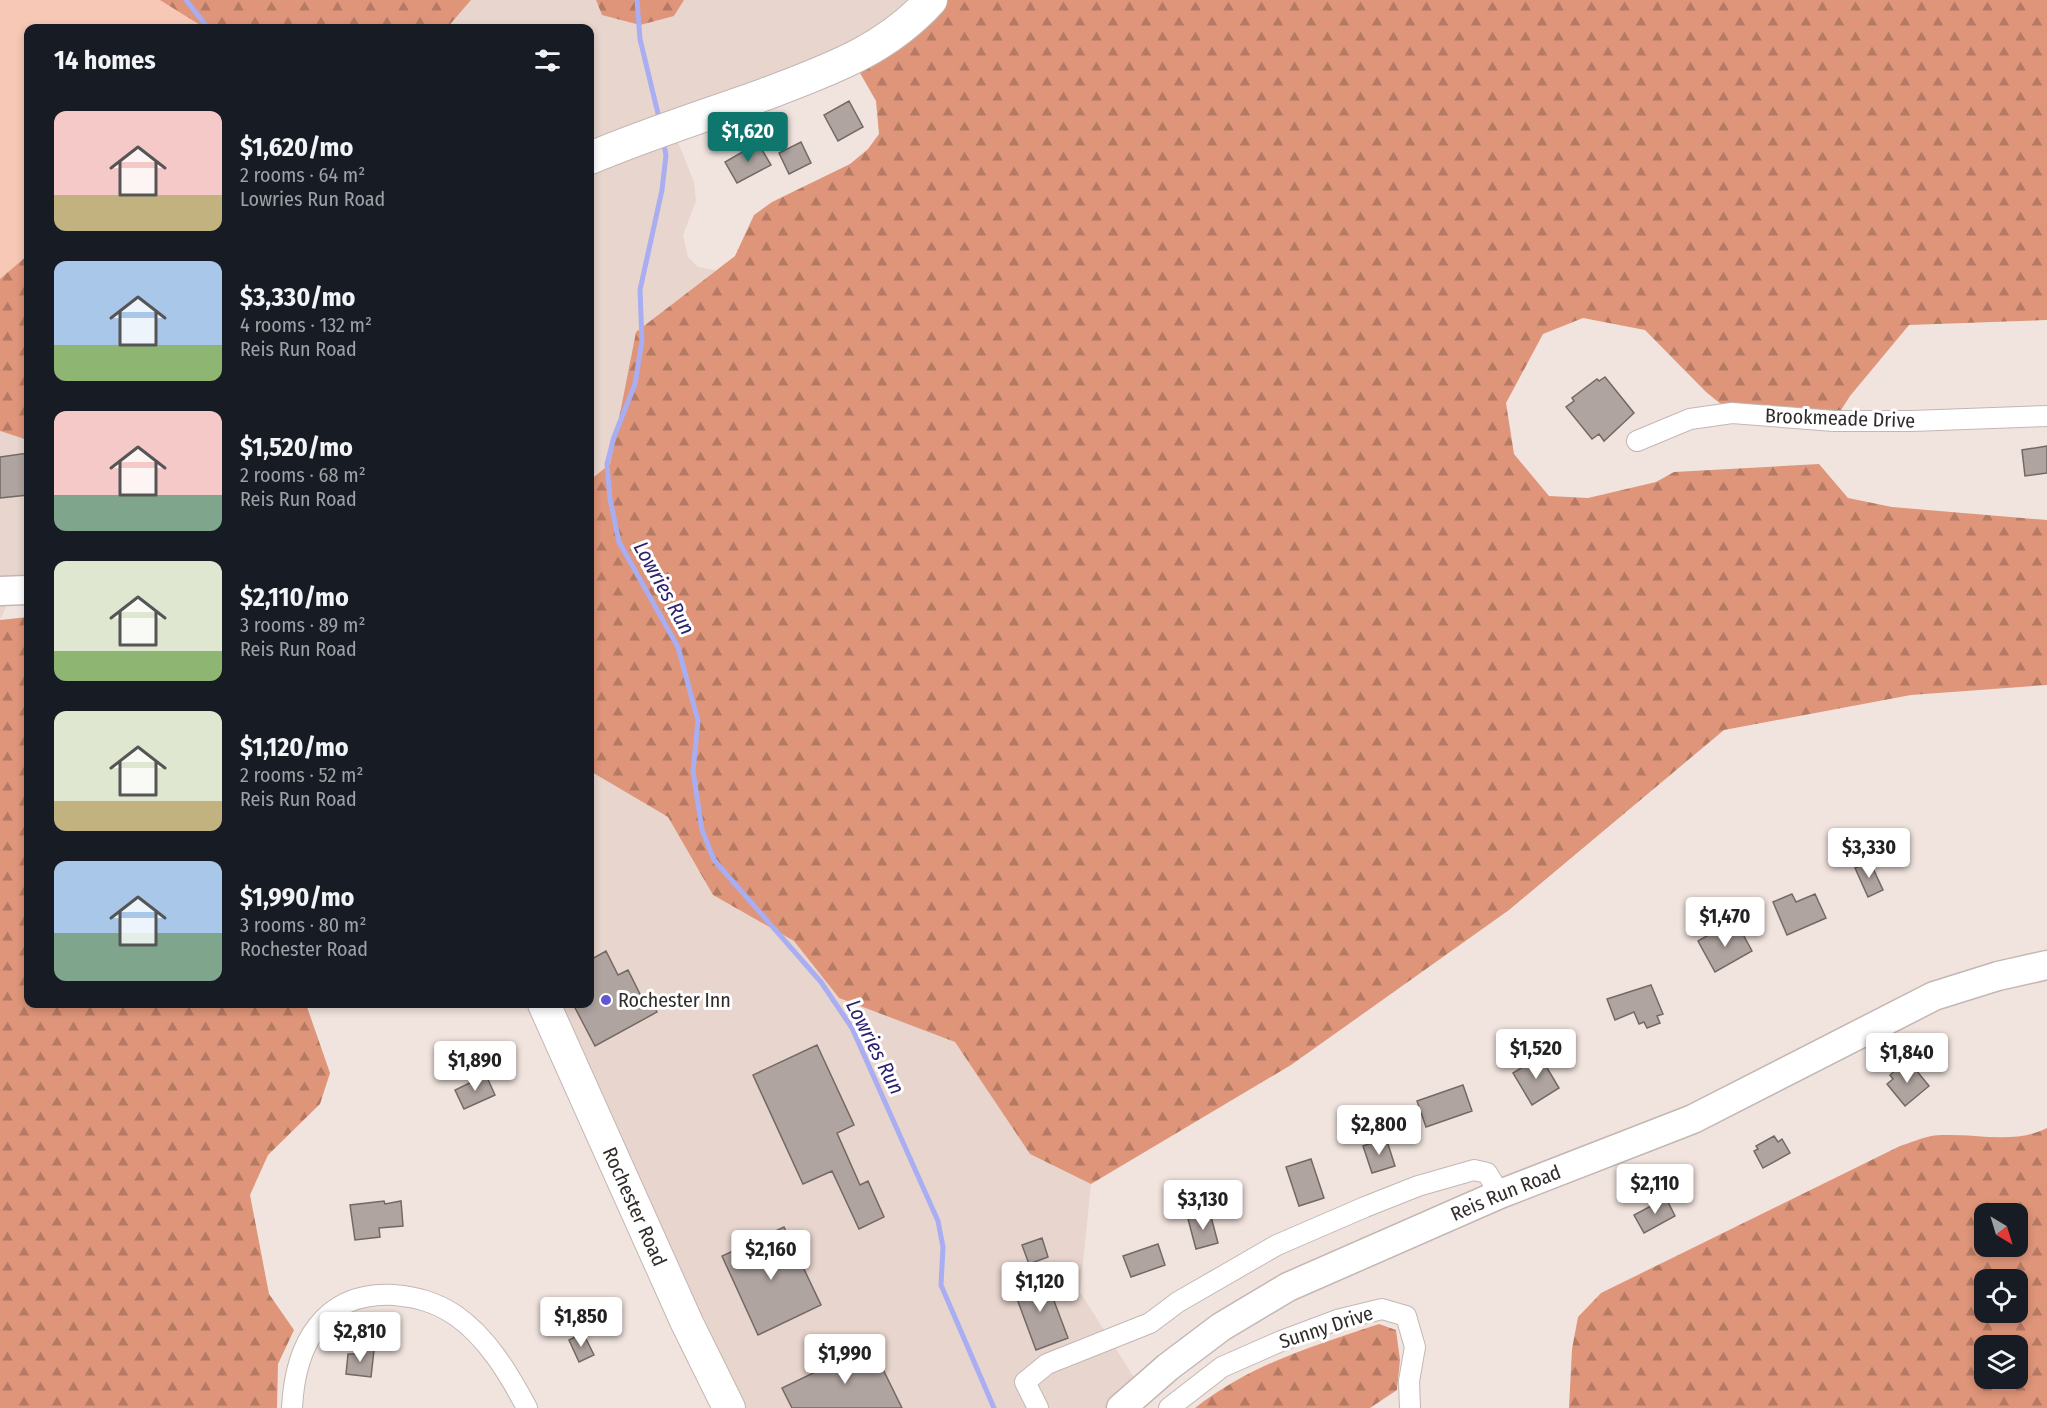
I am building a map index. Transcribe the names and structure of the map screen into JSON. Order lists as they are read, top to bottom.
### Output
{
  "streets": {
    "main road": ["Rochester Road"],
    "street": ["Brookmeade Drive", "Reis Run Road", "Sunny Drive"]
  },
  "water": ["Lowries Run"],
  "places": ["Rochester Inn"],
  "north": "bottom right",
  "page": {
    "heading": "14 homes",
    "list": [
      {
        "name": "$1,620/mo",
        "note": "2 rooms · 64 m² · Lowries Run Road"
      },
      {
        "name": "$3,330/mo",
        "note": "4 rooms · 132 m² · Reis Run Road"
      },
      {
        "name": "$1,520/mo",
        "note": "2 rooms · 68 m² · Reis Run Road"
      },
      {
        "name": "$2,110/mo",
        "note": "3 rooms · 89 m² · Reis Run Road"
      },
      {
        "name": "$1,120/mo",
        "note": "2 rooms · 52 m² · Reis Run Road"
      },
      {
        "name": "$1,990/mo",
        "note": "3 rooms · 80 m² · Rochester Road"
      }
    ],
    "price": [
      "$1,620",
      "$3,330",
      "$1,470",
      "$1,520",
      "$1,840",
      "$1,890",
      "$2,800",
      "$2,110",
      "$3,130",
      "$2,160",
      "$1,120",
      "$1,850",
      "$2,810",
      "$1,990"
    ]
  }
}
